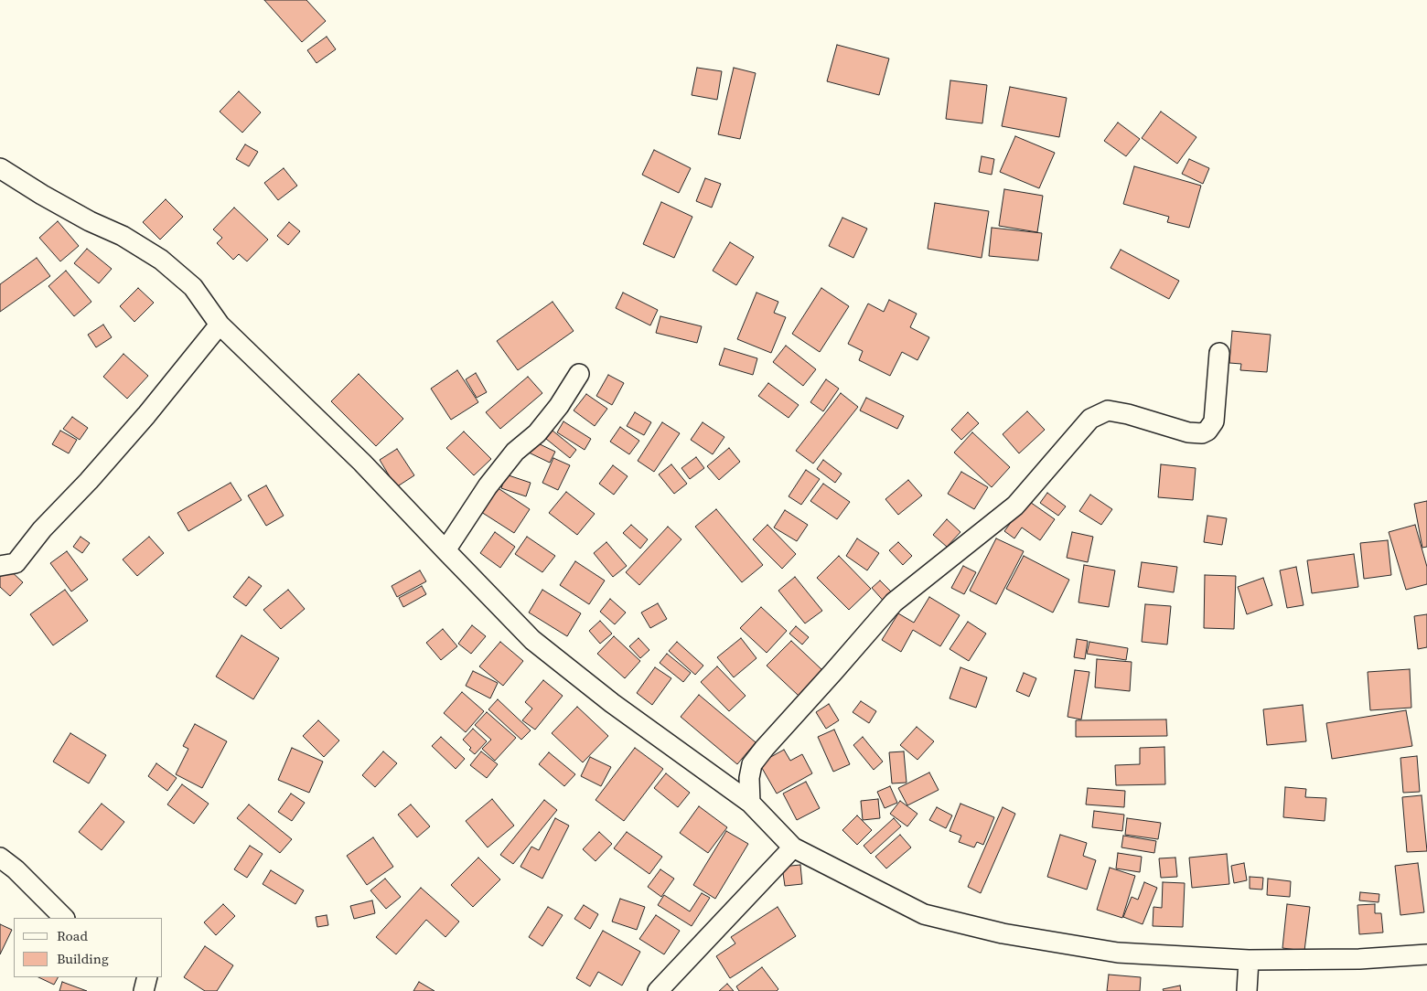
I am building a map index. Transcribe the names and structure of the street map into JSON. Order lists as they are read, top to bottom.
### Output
{
  "legend": ["Road", "Building"]
}
